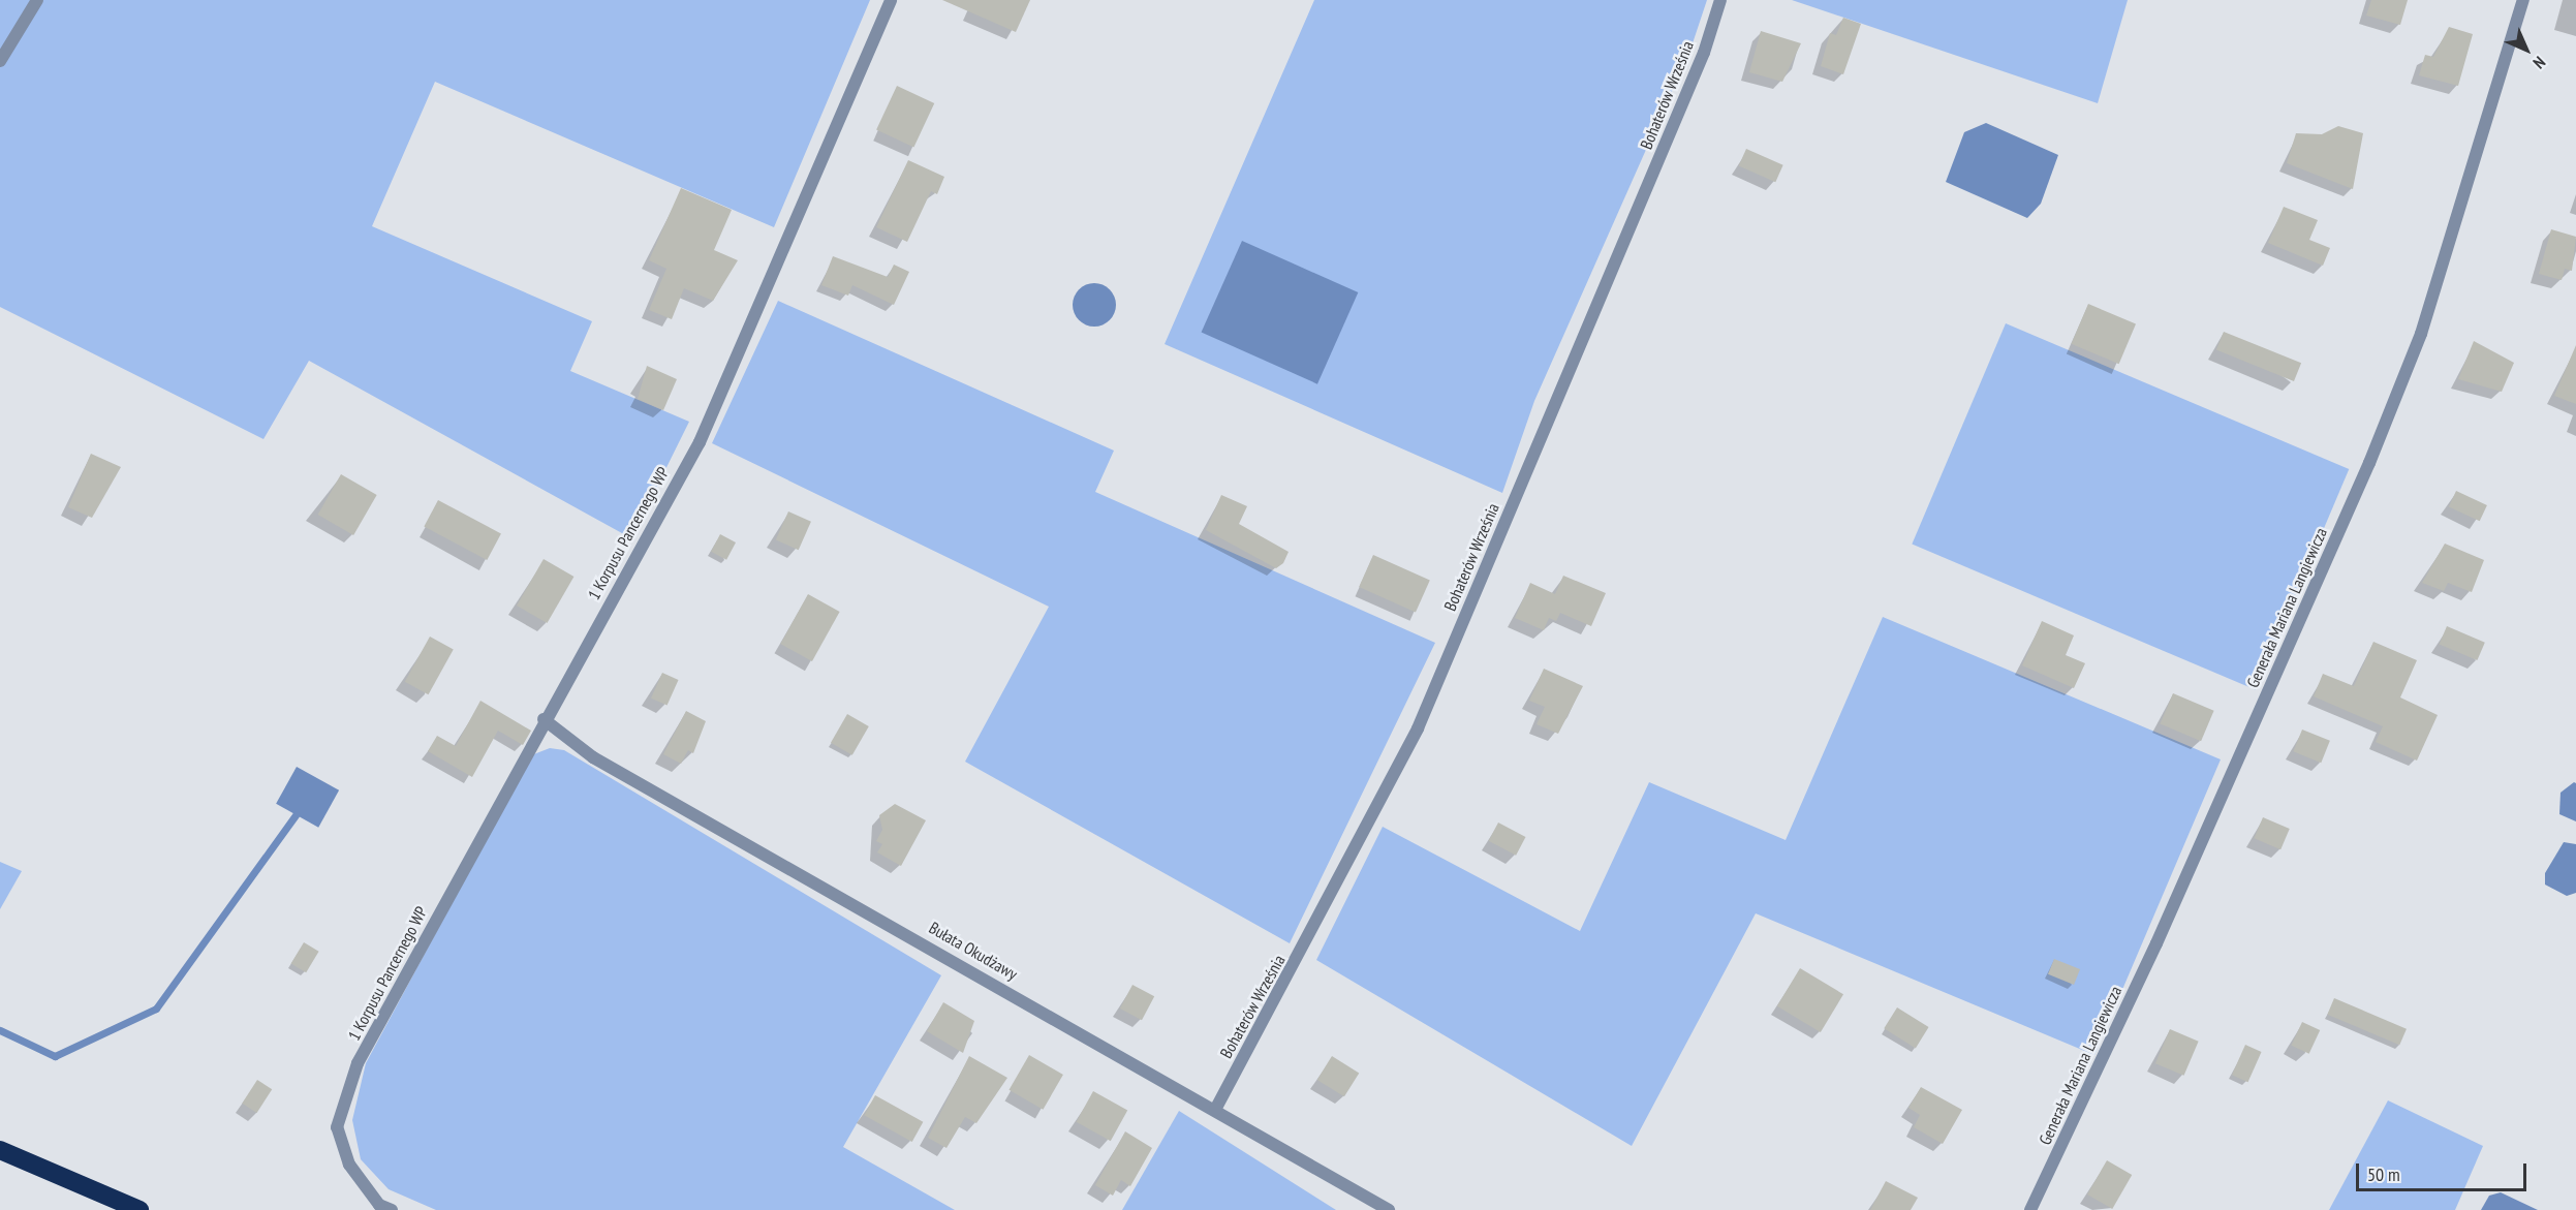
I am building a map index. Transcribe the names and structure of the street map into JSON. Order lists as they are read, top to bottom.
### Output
{
  "streets": {
    "street": [
      "Bohaterów Września",
      "1 Korpusu Pancernego WP",
      "Generała Mariana Langiewicza",
      "Bułata Okudżawy"
    ]
  },
  "crossings": [
    ["Bohaterów Września", "Bułata Okudżawy"],
    ["1 Korpusu Pancernego WP", "Bułata Okudżawy"]
  ],
  "scale_bar": "50 m",
  "north": "bottom right"
}
